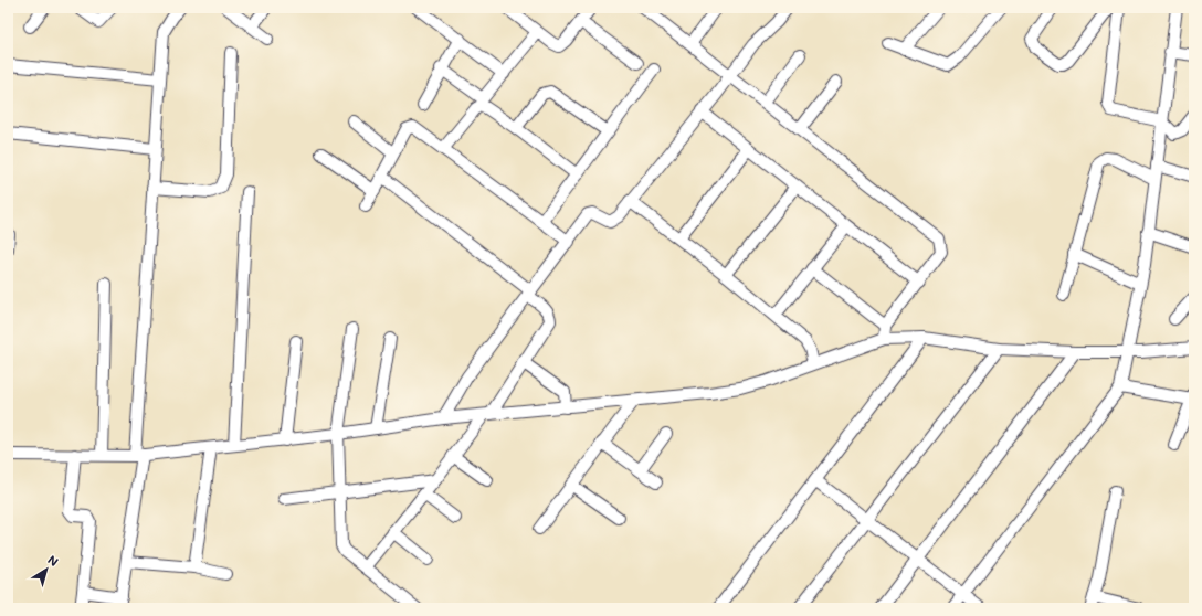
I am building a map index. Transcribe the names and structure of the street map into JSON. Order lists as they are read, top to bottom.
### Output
{
  "north": "top right"
}
